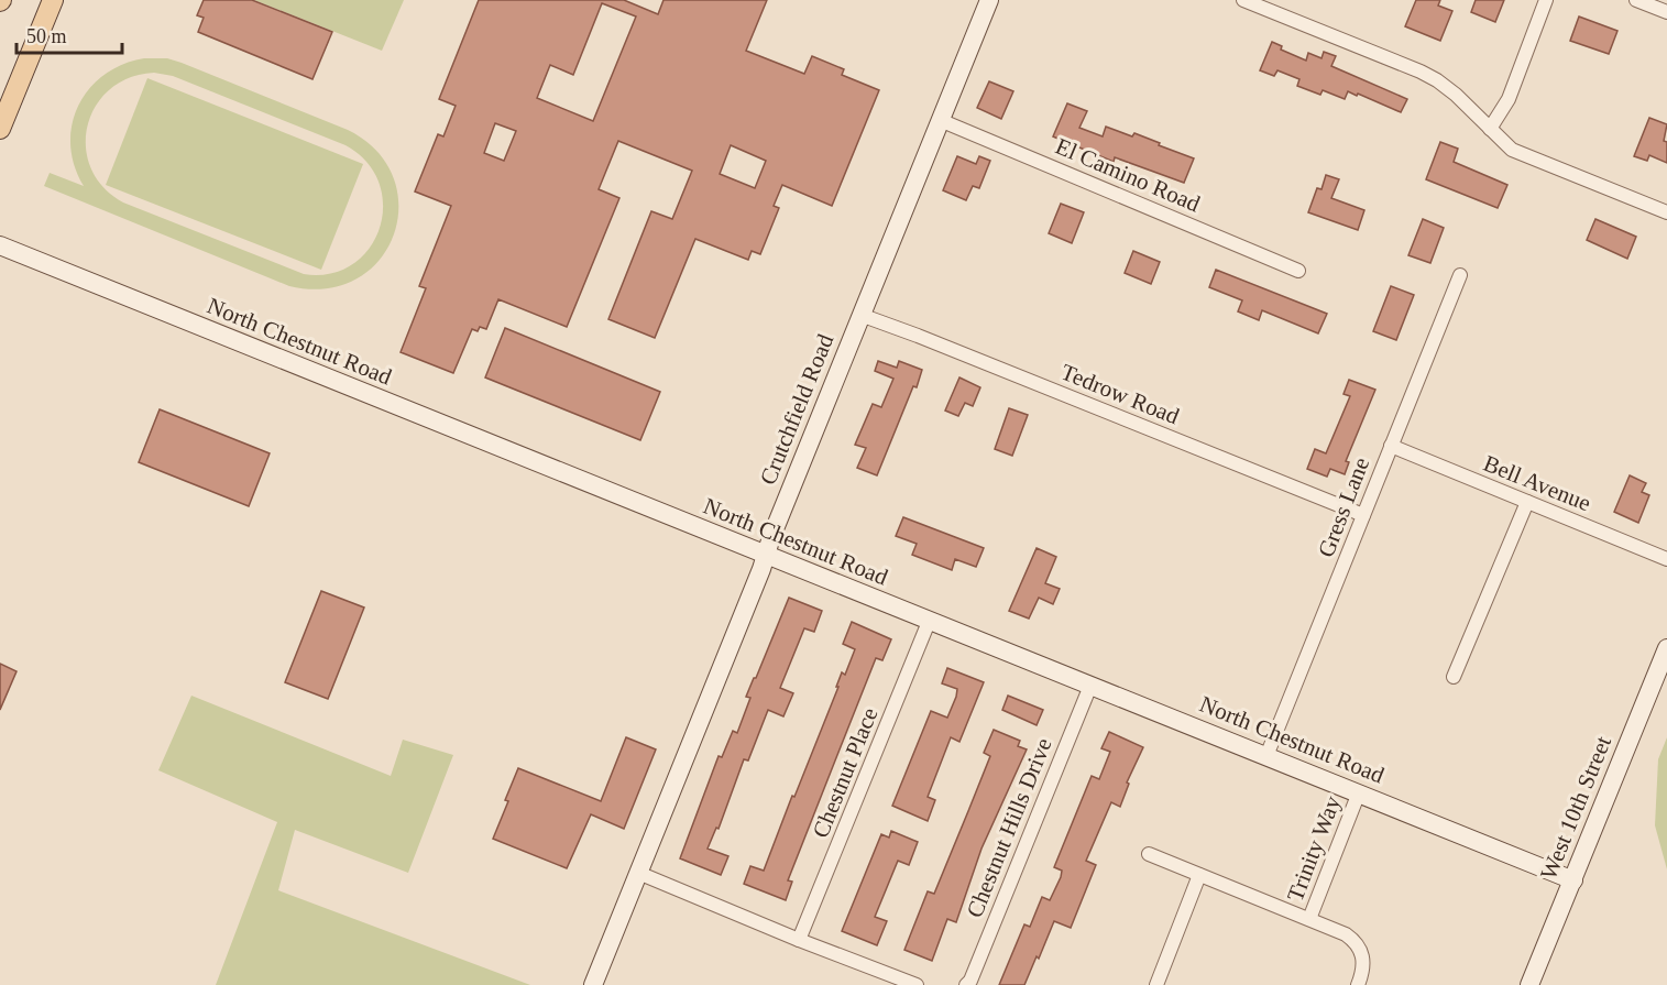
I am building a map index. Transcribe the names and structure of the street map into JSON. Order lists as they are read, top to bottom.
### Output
{
  "streets": {
    "street": [
      "El Camino Road",
      "North Chestnut Road",
      "Tedrow Road",
      "Crutchfield Road",
      "Bell Avenue",
      "Gress Lane",
      "Chestnut Place",
      "West 10th Street",
      "Chestnut Hills Drive",
      "Trinity Way"
    ]
  },
  "crossings": [
    ["El Camino Road", "Crutchfield Road"],
    ["North Chestnut Road", "Crutchfield Road"],
    ["North Chestnut Road", "Gress Lane"],
    ["North Chestnut Road", "Chestnut Place"],
    ["North Chestnut Road", "West 10th Street"],
    ["North Chestnut Road", "Chestnut Hills Drive"],
    ["North Chestnut Road", "Trinity Way"],
    ["Tedrow Road", "Crutchfield Road"],
    ["Tedrow Road", "Gress Lane"],
    ["Bell Avenue", "Gress Lane"]
  ],
  "scale_bar": "50 m"
}
